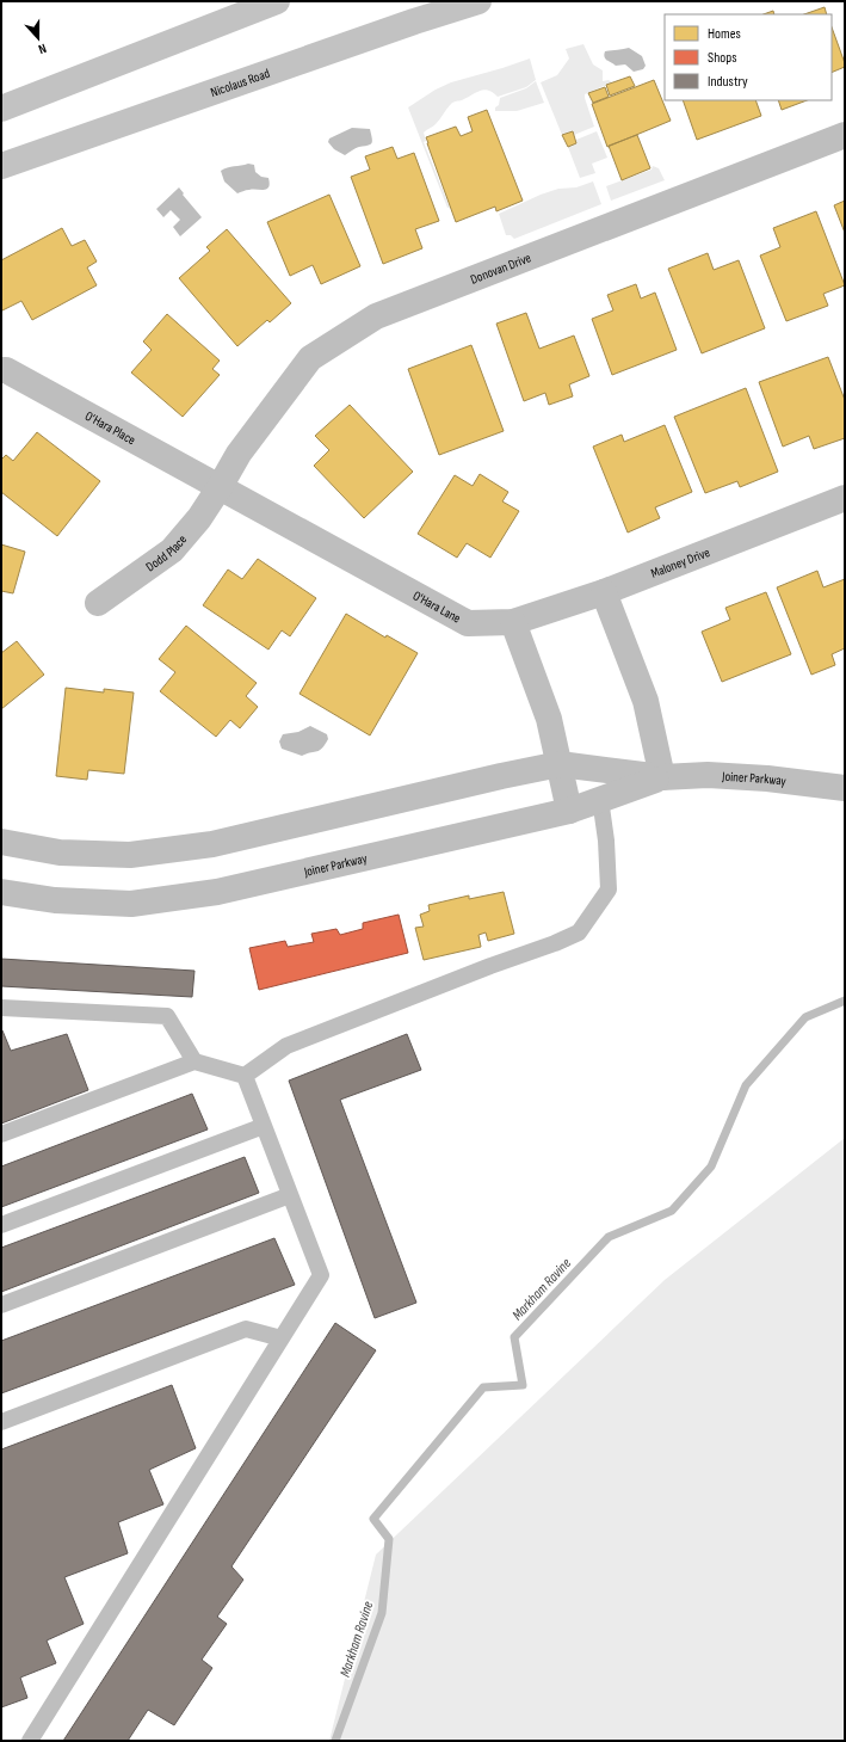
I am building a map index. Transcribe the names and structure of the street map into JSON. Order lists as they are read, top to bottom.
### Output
{
  "streets": {
    "main road": ["Nicolaus Road"],
    "street": [
      "Donovan Drive",
      "O’Hara Place",
      "Dodd Place",
      "Maloney Drive",
      "O'Hara Lane",
      "Joiner Parkway"
    ]
  },
  "crossings": [
    ["Donovan Drive", "O’Hara Place"],
    ["Donovan Drive", "Dodd Place"],
    ["Donovan Drive", "O'Hara Lane"],
    ["O’Hara Place", "Dodd Place"],
    ["O’Hara Place", "O'Hara Lane"],
    ["Dodd Place", "O'Hara Lane"],
    ["Maloney Drive", "O'Hara Lane"]
  ],
  "water": ["Markham Ravine"],
  "legend": ["Homes", "Shops", "Industry"],
  "north": "bottom"
}
